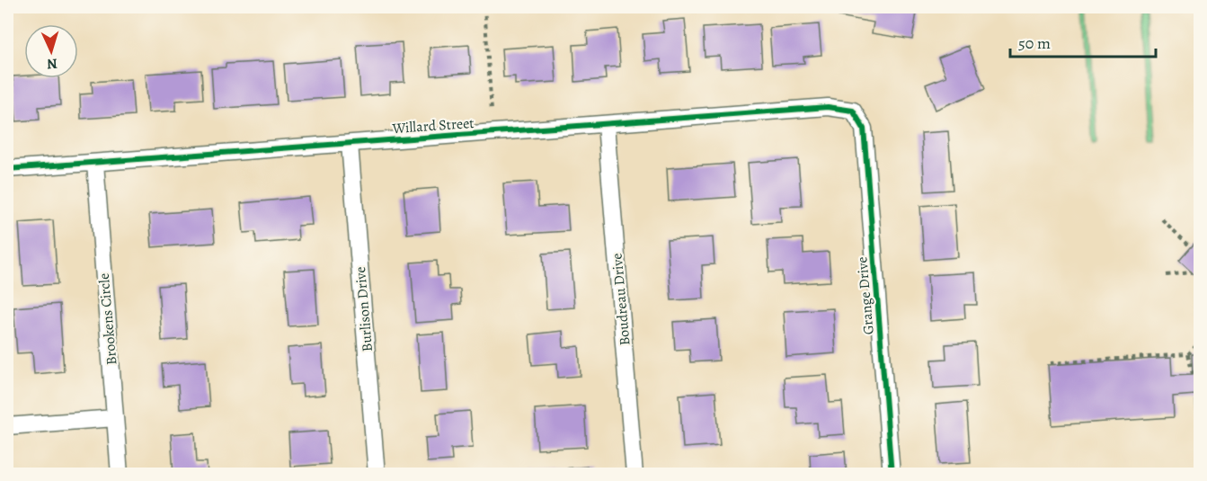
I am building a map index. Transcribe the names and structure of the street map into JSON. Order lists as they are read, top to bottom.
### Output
{
  "streets": {
    "street": [
      "Willard Street",
      "Grange Drive",
      "Boudreau Drive",
      "Burlison Drive",
      "Brookens Circle"
    ]
  },
  "crossings": [
    ["Willard Street", "Grange Drive"],
    ["Willard Street", "Boudreau Drive"],
    ["Willard Street", "Burlison Drive"],
    ["Willard Street", "Brookens Circle"]
  ],
  "scale_bar": "50 m",
  "north": "bottom"
}
